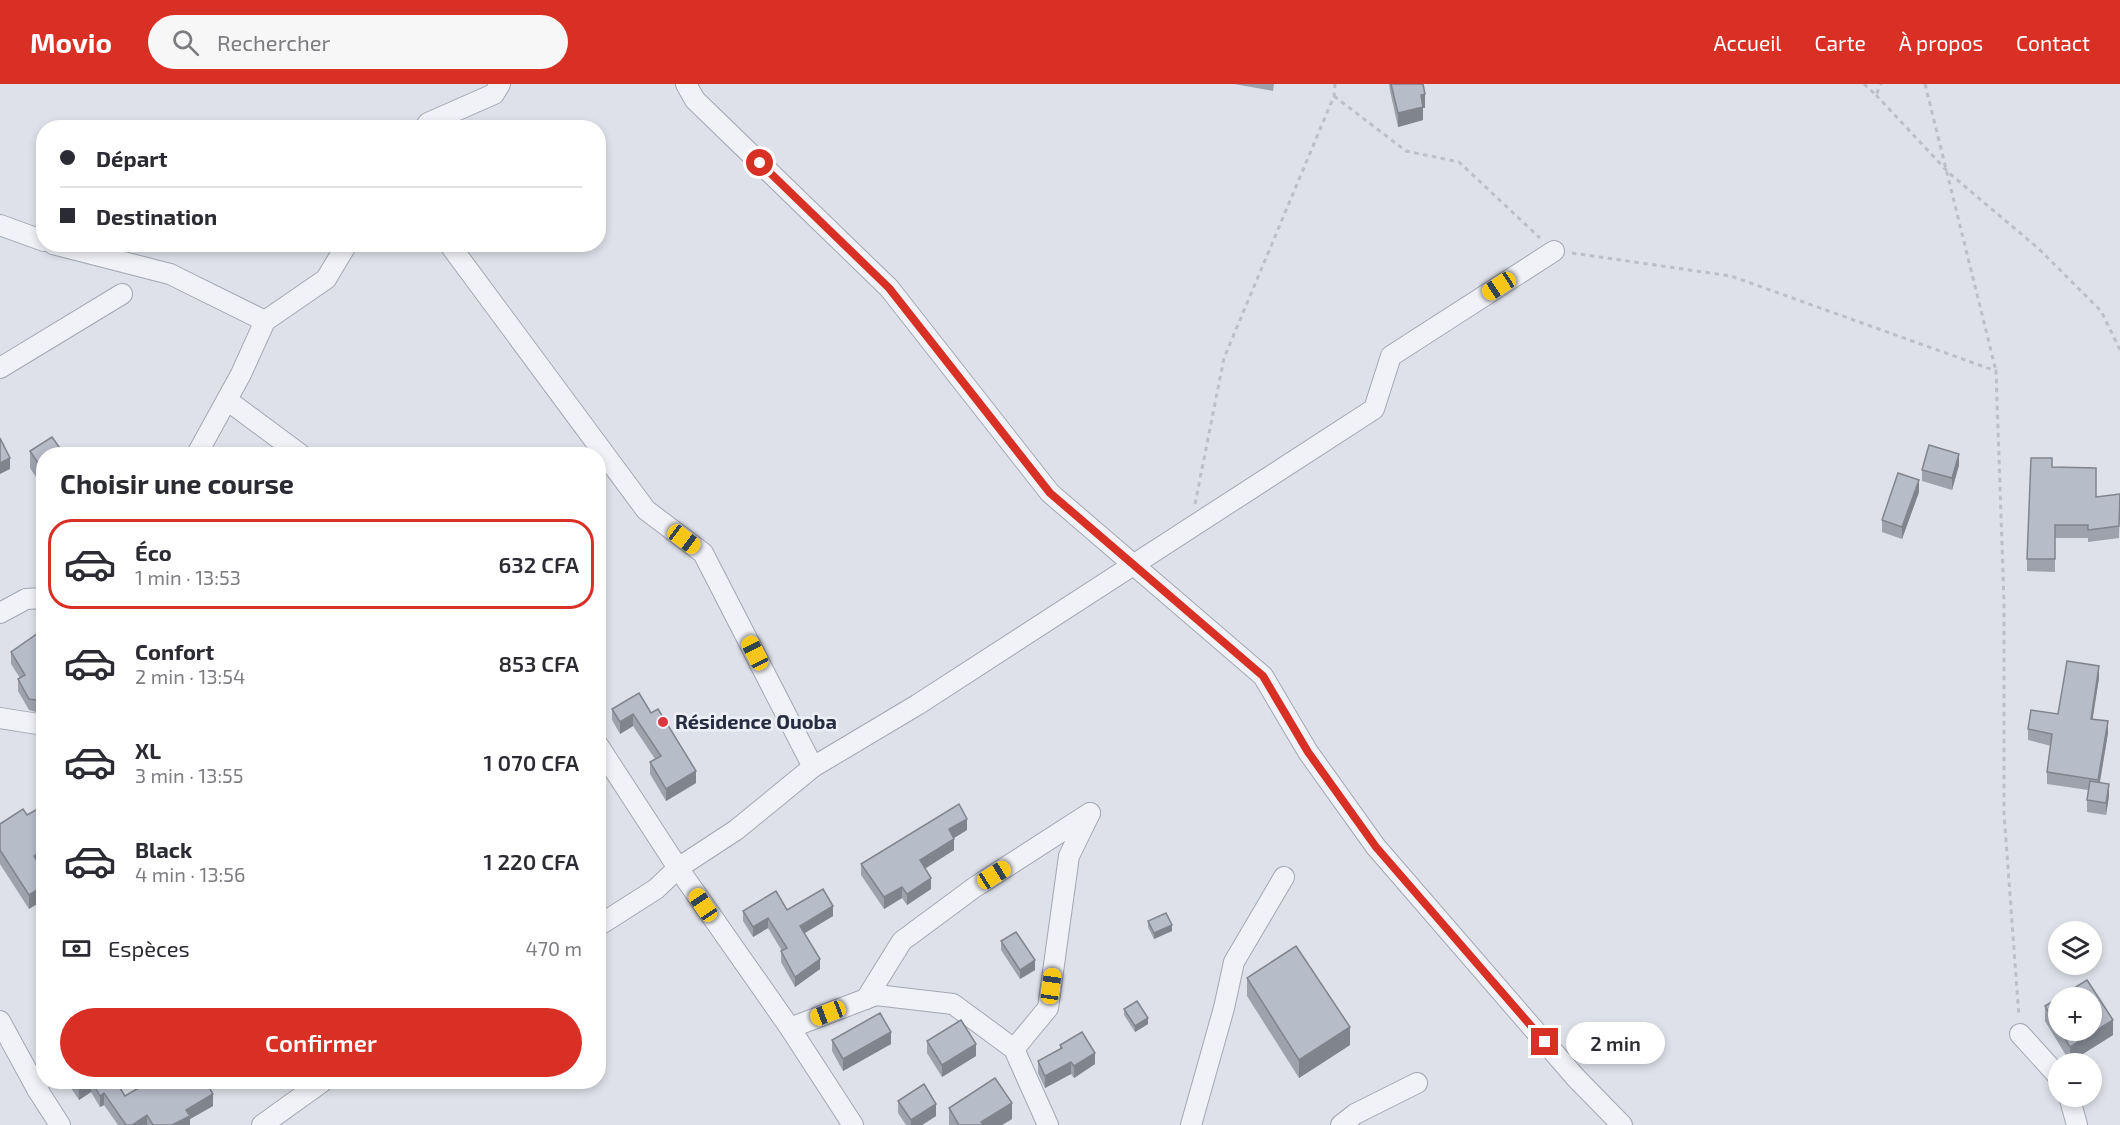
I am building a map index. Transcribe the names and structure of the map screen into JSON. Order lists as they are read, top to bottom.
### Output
{
  "places": ["Résidence Ouoba"],
  "page": {
    "header": "Movio",
    "search": "Rechercher",
    "nav": [
      "Accueil",
      "Carte",
      "À propos",
      "Contact"
    ],
    "banner": ["Départ", "Destination"],
    "heading": "Choisir une course",
    "list": [
      {
        "name": "Éco",
        "note": "1 min · 13:53",
        "value": "632 CFA"
      },
      {
        "name": "Confort",
        "note": "2 min · 13:54",
        "value": "853 CFA"
      },
      {
        "name": "XL",
        "note": "3 min · 13:55",
        "value": "1 070 CFA"
      },
      {
        "name": "Black",
        "note": "4 min · 13:56",
        "value": "1 220 CFA"
      }
    ],
    "pay": ["Espèces", "470 m"],
    "map_buttons": ["+", "−"],
    "buttons": "Confirmer",
    "bubble": "2 min"
  }
}
